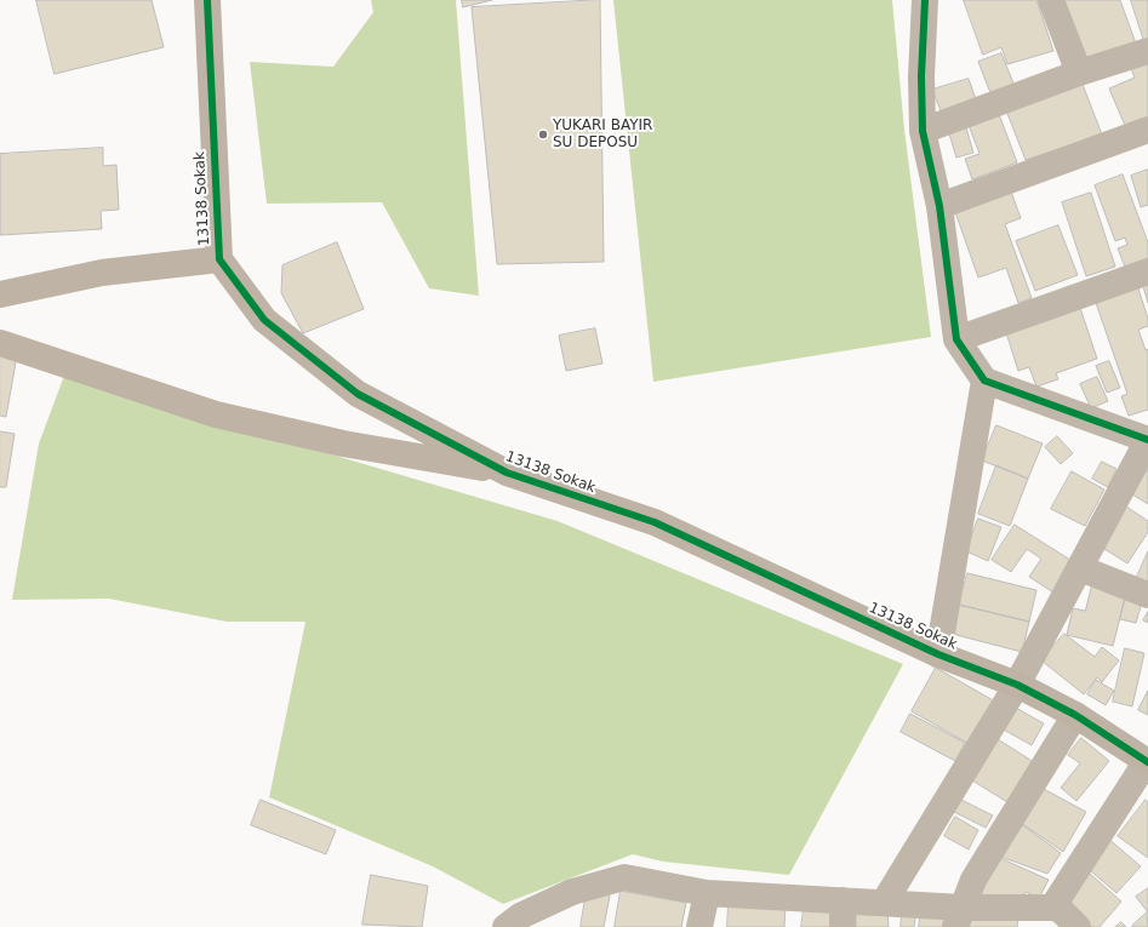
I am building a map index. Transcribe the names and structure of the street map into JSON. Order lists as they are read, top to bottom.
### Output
{
  "streets": {
    "street": ["13138 Sokak"]
  },
  "places": ["YUKARI BAYIR SU DEPOSU"]
}
